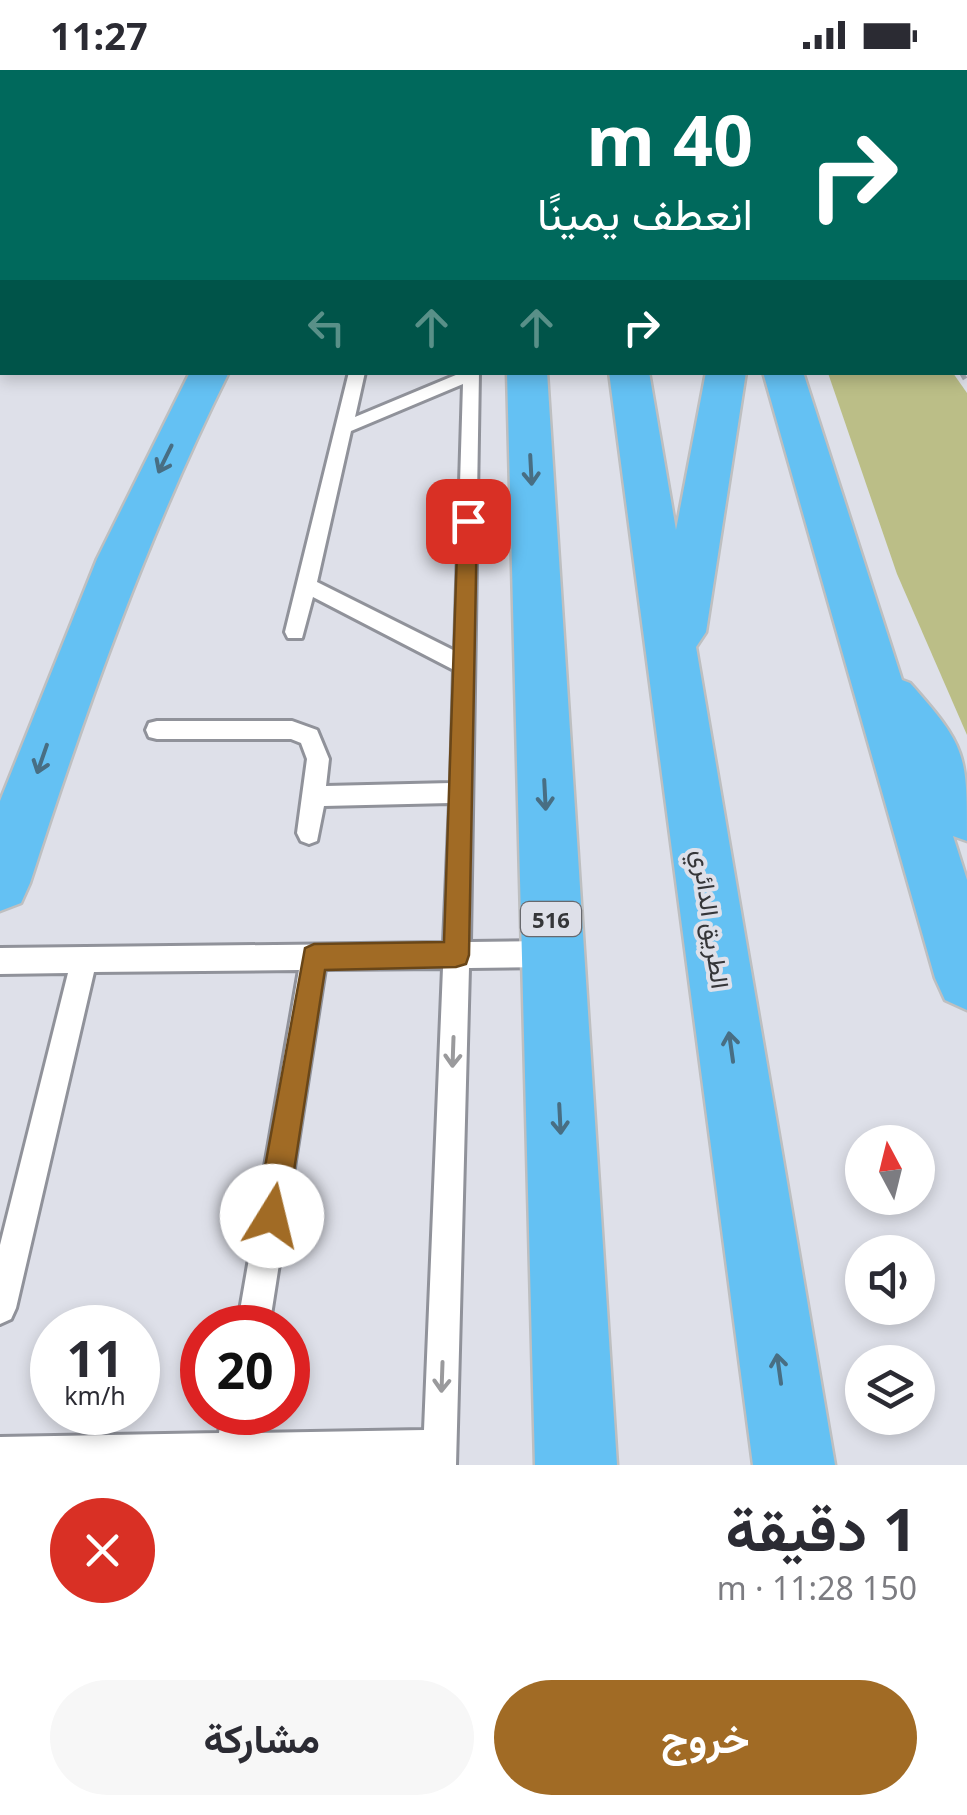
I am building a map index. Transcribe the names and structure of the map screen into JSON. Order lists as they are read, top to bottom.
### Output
{
  "streets": {
    "highway": ["516", "الطريق الدائري"]
  },
  "north": "top",
  "page": {
    "status": "11:27",
    "turn": ["40 m", "انعطف يمينًا"],
    "speed": "11 km/h",
    "limit": "20",
    "heading": ["1 دقيقة", "150 m · 11:28"],
    "buttons": ["خروج", "مشاركة"]
  }
}
